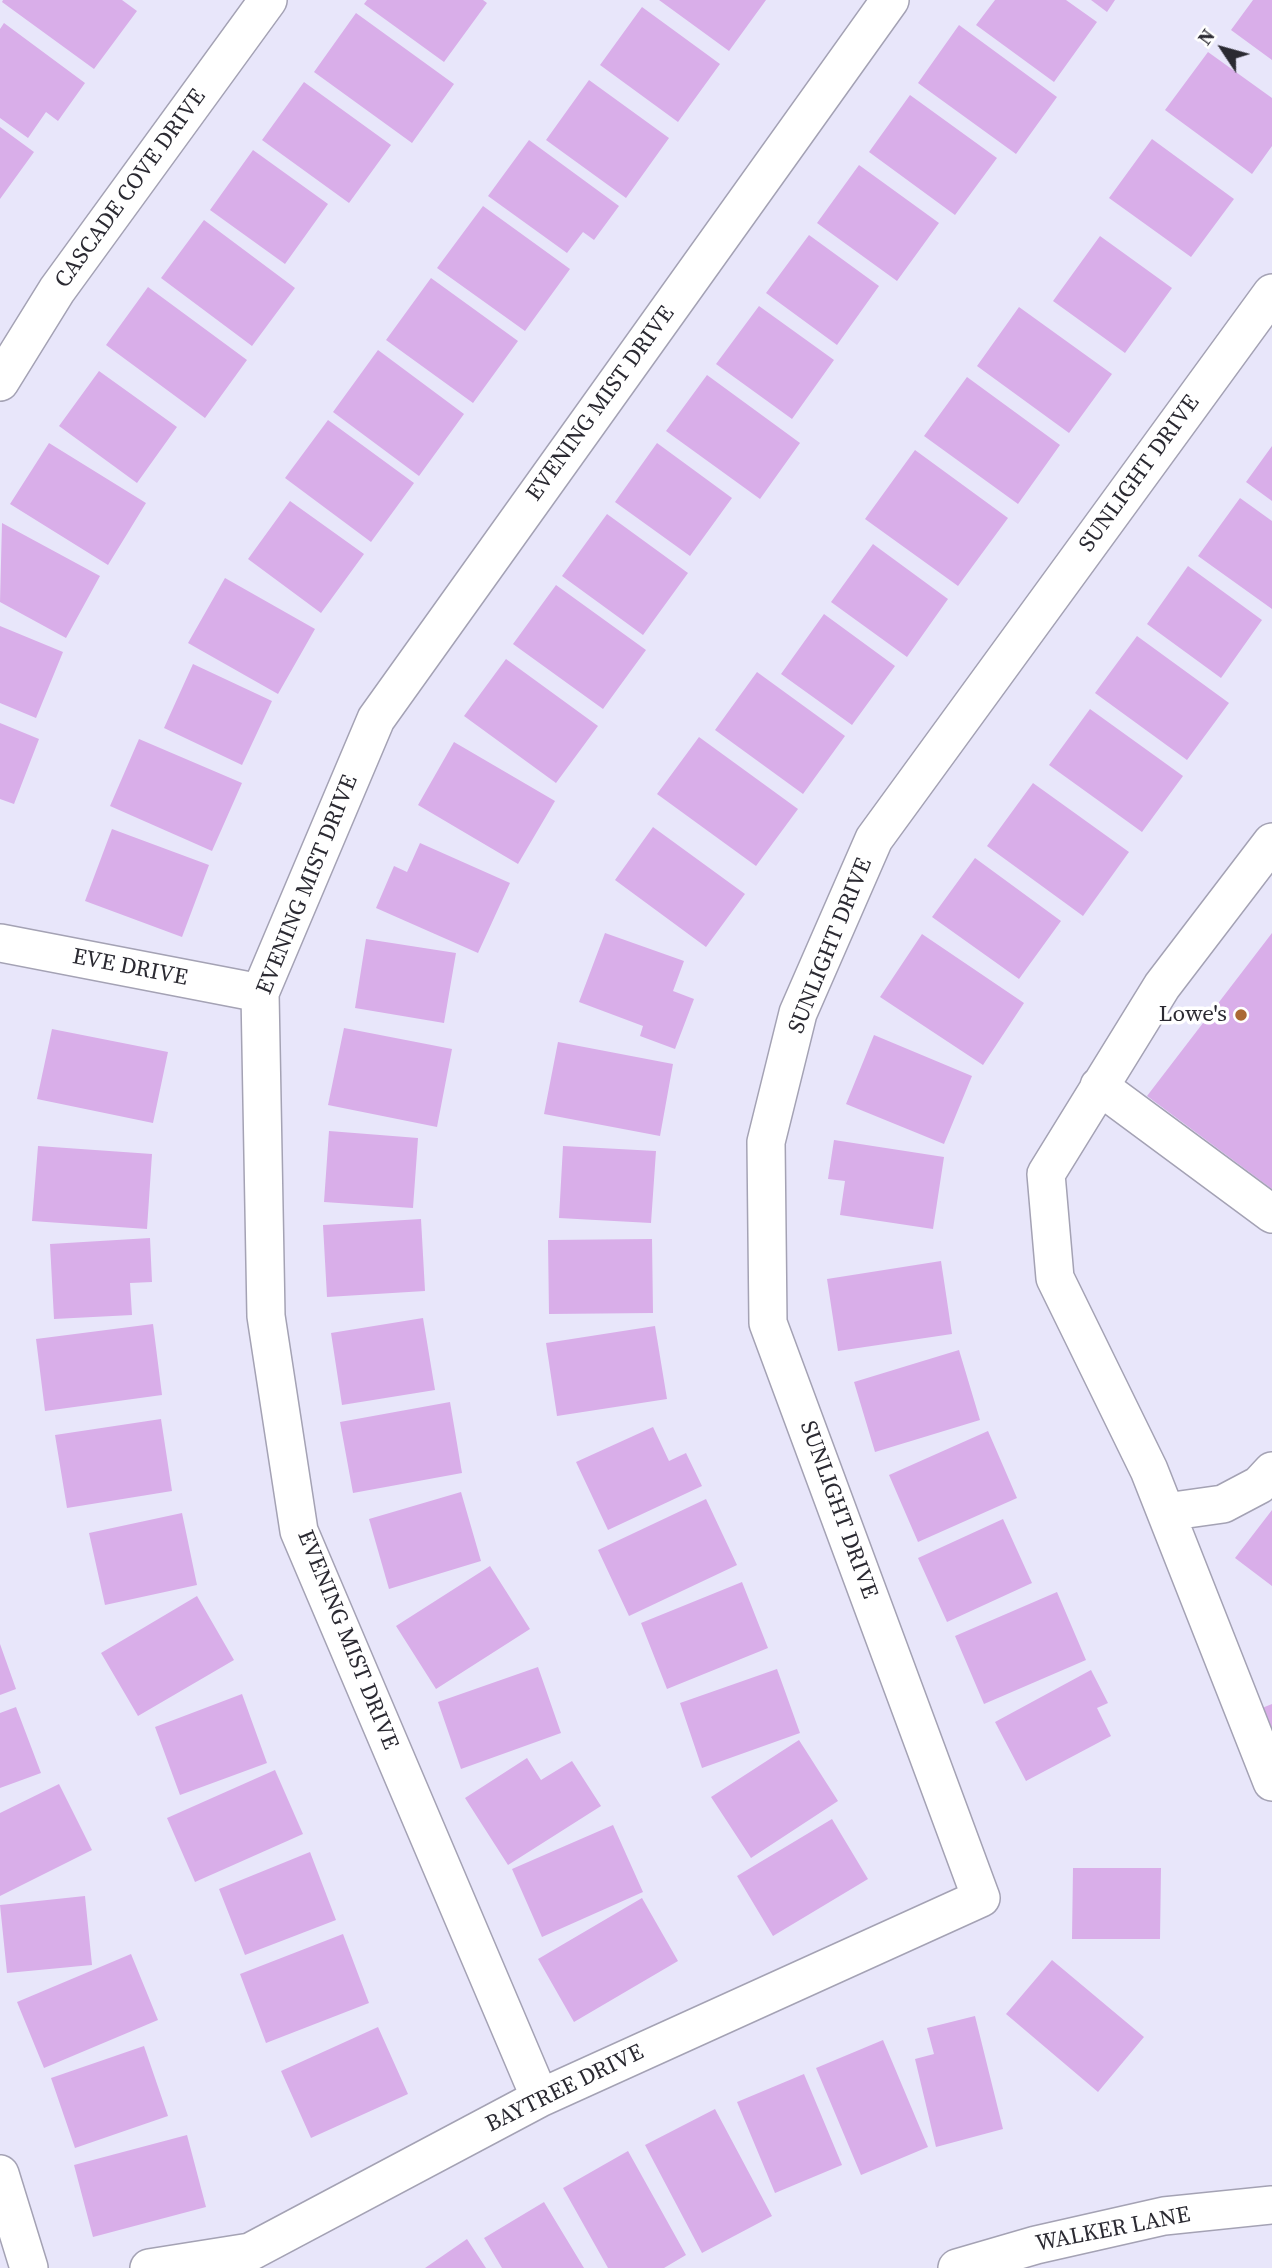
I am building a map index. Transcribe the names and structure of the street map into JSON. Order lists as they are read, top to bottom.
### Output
{
  "streets": {
    "street": [
      "CASCADE COVE DRIVE",
      "EVENING MIST DRIVE",
      "SUNLIGHT DRIVE",
      "EVE DRIVE",
      "BAYTREE DRIVE",
      "WALKER LANE"
    ]
  },
  "crossings": [
    ["EVENING MIST DRIVE", "EVE DRIVE"],
    ["EVENING MIST DRIVE", "BAYTREE DRIVE"],
    ["SUNLIGHT DRIVE", "BAYTREE DRIVE"]
  ],
  "places": ["Lowe's"],
  "north": "top left"
}
